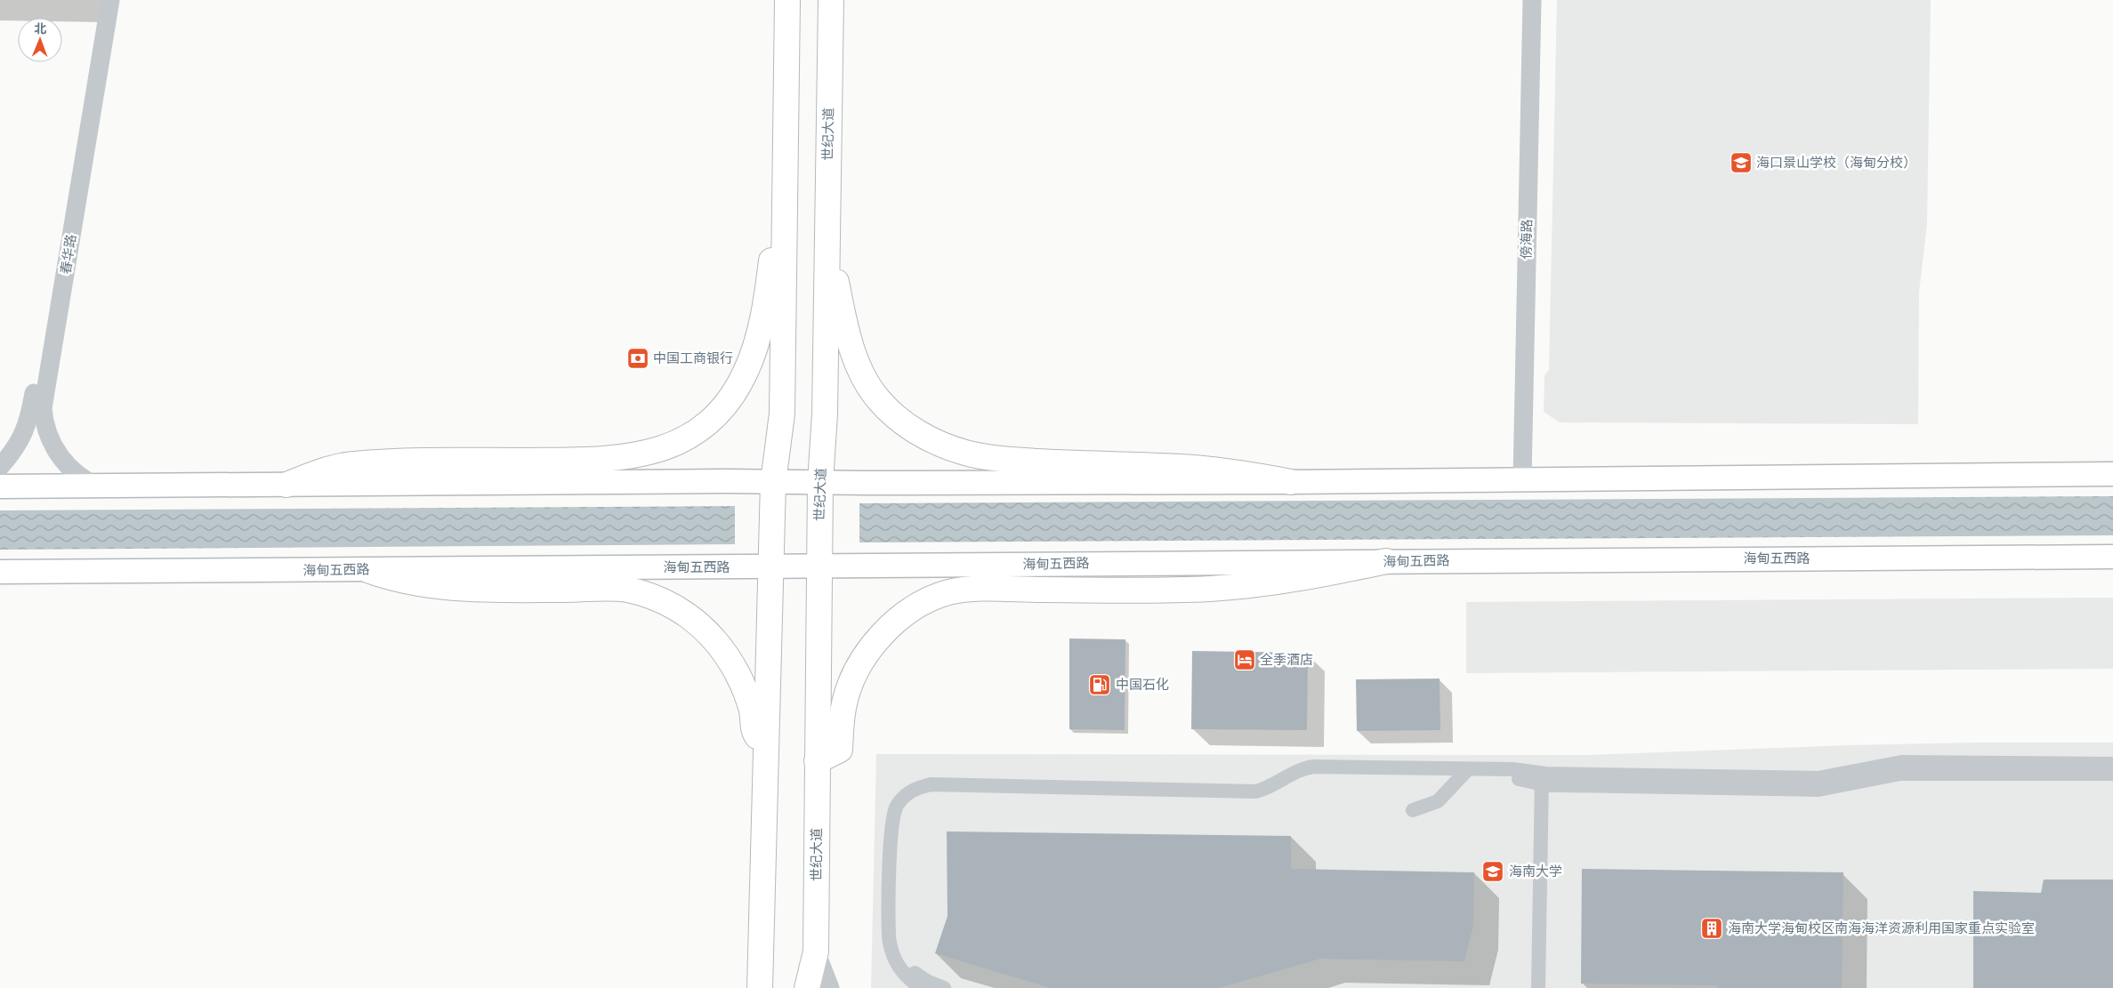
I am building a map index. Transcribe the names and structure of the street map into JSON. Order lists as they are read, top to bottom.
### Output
{
  "streets": {
    "highway": ["世纪大道"],
    "main road": ["海甸五西路"],
    "street": ["傍海路", "春华路"]
  },
  "crossings": [
    ["世纪大道", "海甸五西路"]
  ],
  "places": {
    "school or university": ["海口景山学校（海甸分校）", "海南大学"],
    "bank": ["中国工商银行"],
    "hotel": ["全季酒店"],
    "fuel station": ["中国石化"],
    "building": ["海南大学海甸校区南海海洋资源利用国家重点实验室"]
  },
  "north": "top"
}
